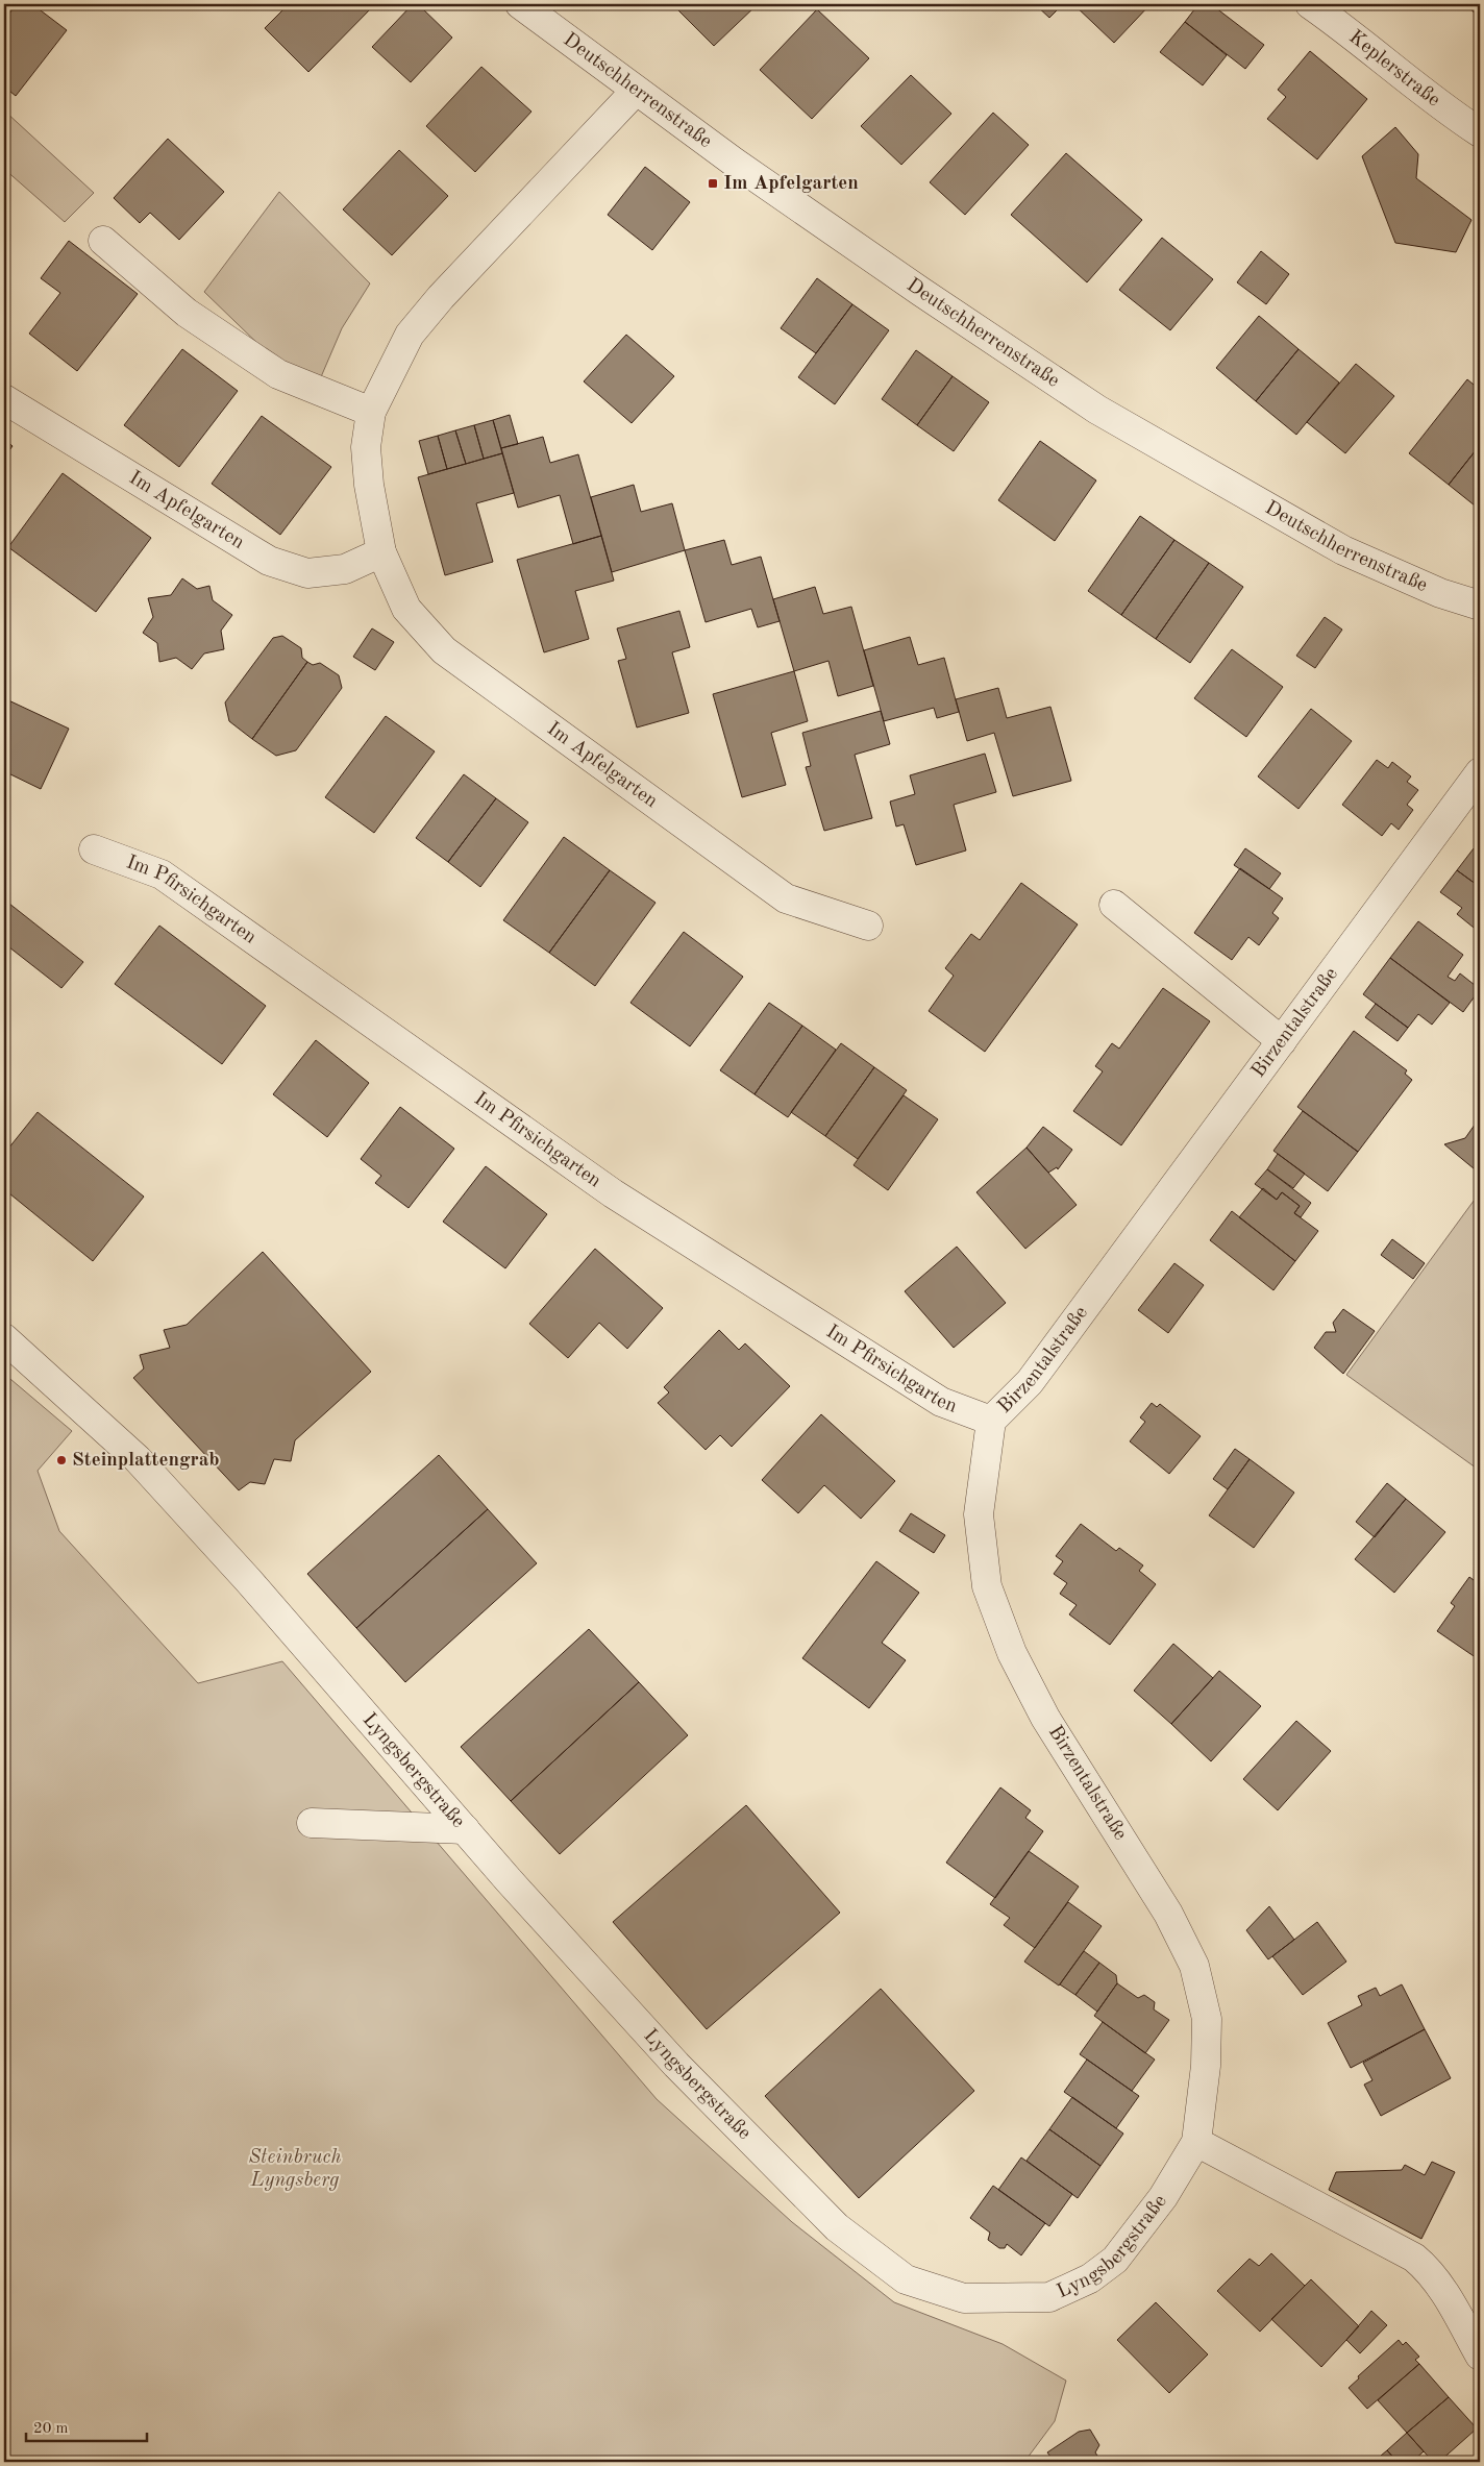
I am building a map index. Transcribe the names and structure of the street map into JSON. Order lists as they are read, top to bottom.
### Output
{
  "streets": {
    "street": [
      "Keplerstraße",
      "Deutschherrenstraße",
      "Im Apfelgarten",
      "Im Pfirsichgarten",
      "Birzentalstraße",
      "Lyngsbergstraße"
    ]
  },
  "crossings": [
    ["Deutschherrenstraße", "Im Apfelgarten"],
    ["Im Pfirsichgarten", "Birzentalstraße"],
    ["Birzentalstraße", "Lyngsbergstraße"]
  ],
  "parks": ["Steinbruch Lyngsberg"],
  "places": {
    "transit": ["Im Apfelgarten"],
    "other": ["Steinplattengrab"]
  },
  "scale_bar": "20 m"
}
